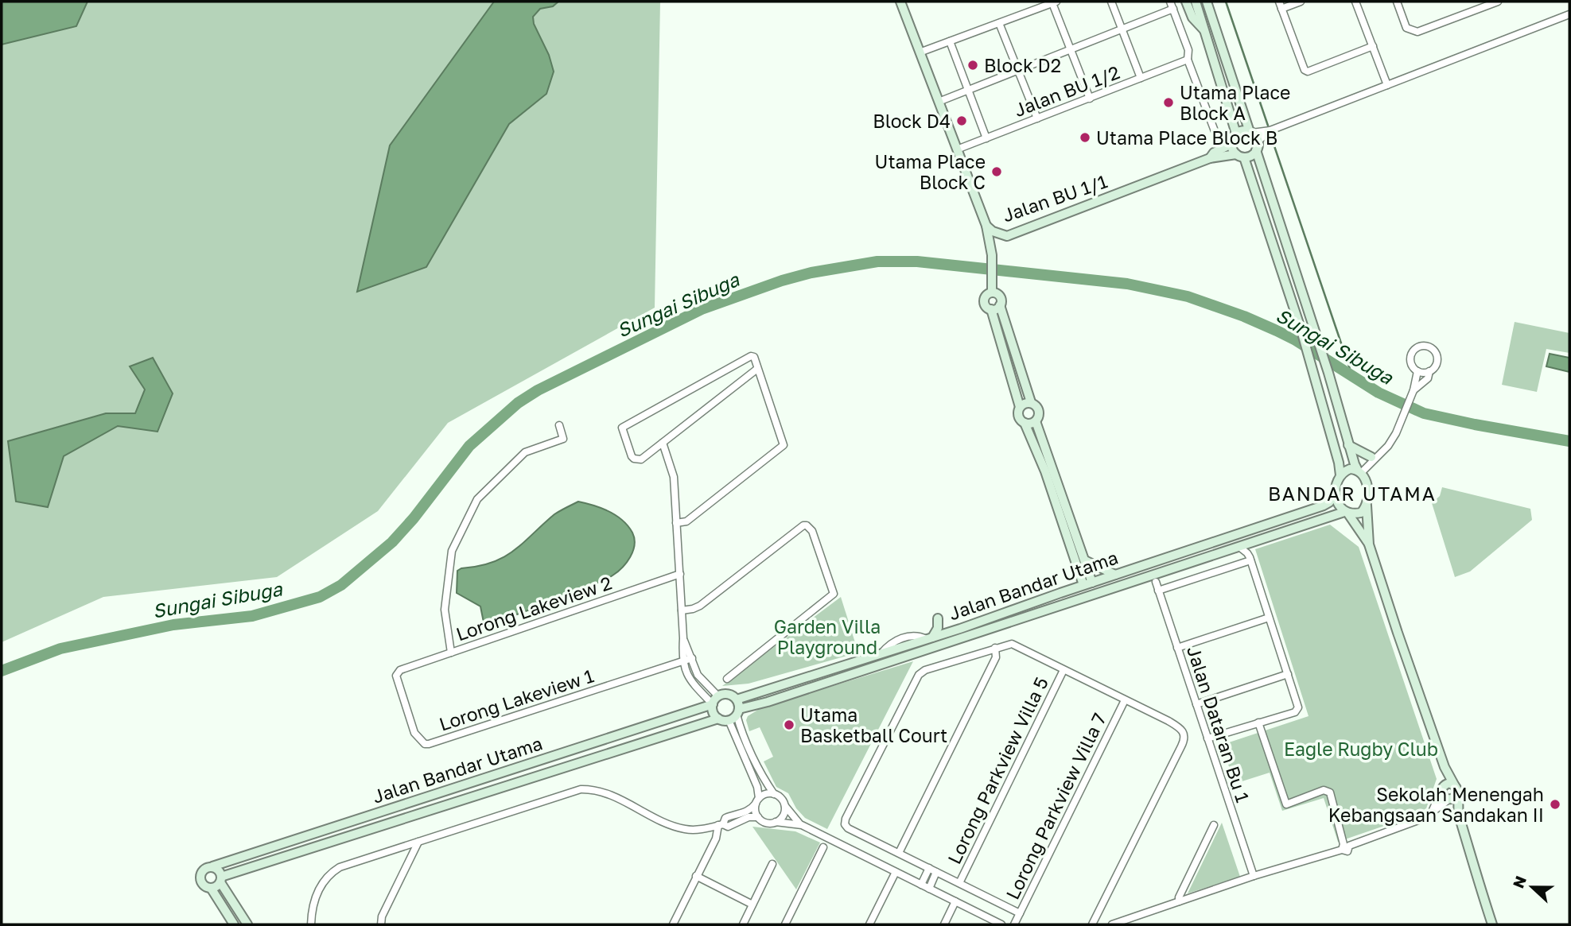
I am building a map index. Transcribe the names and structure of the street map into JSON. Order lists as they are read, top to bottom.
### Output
{
  "streets": {
    "street": [
      "Jalan BU 1/2",
      "Jalan BU 1/1",
      "Jalan Bandar Utama",
      "Lorong Lakeview 2",
      "Lorong Lakeview 1",
      "Jalan Dataran Bu 1",
      "Lorong Parkview Villa 5",
      "Lorong Parkview Villa 7"
    ]
  },
  "crossings": [
    ["Jalan BU 1/2", "Jalan BU 1/1"],
    ["Lorong Lakeview 2", "Lorong Lakeview 1"]
  ],
  "districts": ["BANDAR UTAMA"],
  "water": ["Sungai Sibuga"],
  "parks": ["Garden Villa Playground", "Eagle Rugby Club"],
  "places": [
    "Block D2",
    "Utama Place Block A",
    "Block D4",
    "Utama Place Block B",
    "Utama Place Block C",
    "Utama Basketball Court",
    "Sekolah Menengah Kebangsaan Sandakan II"
  ],
  "north": "left"
}
